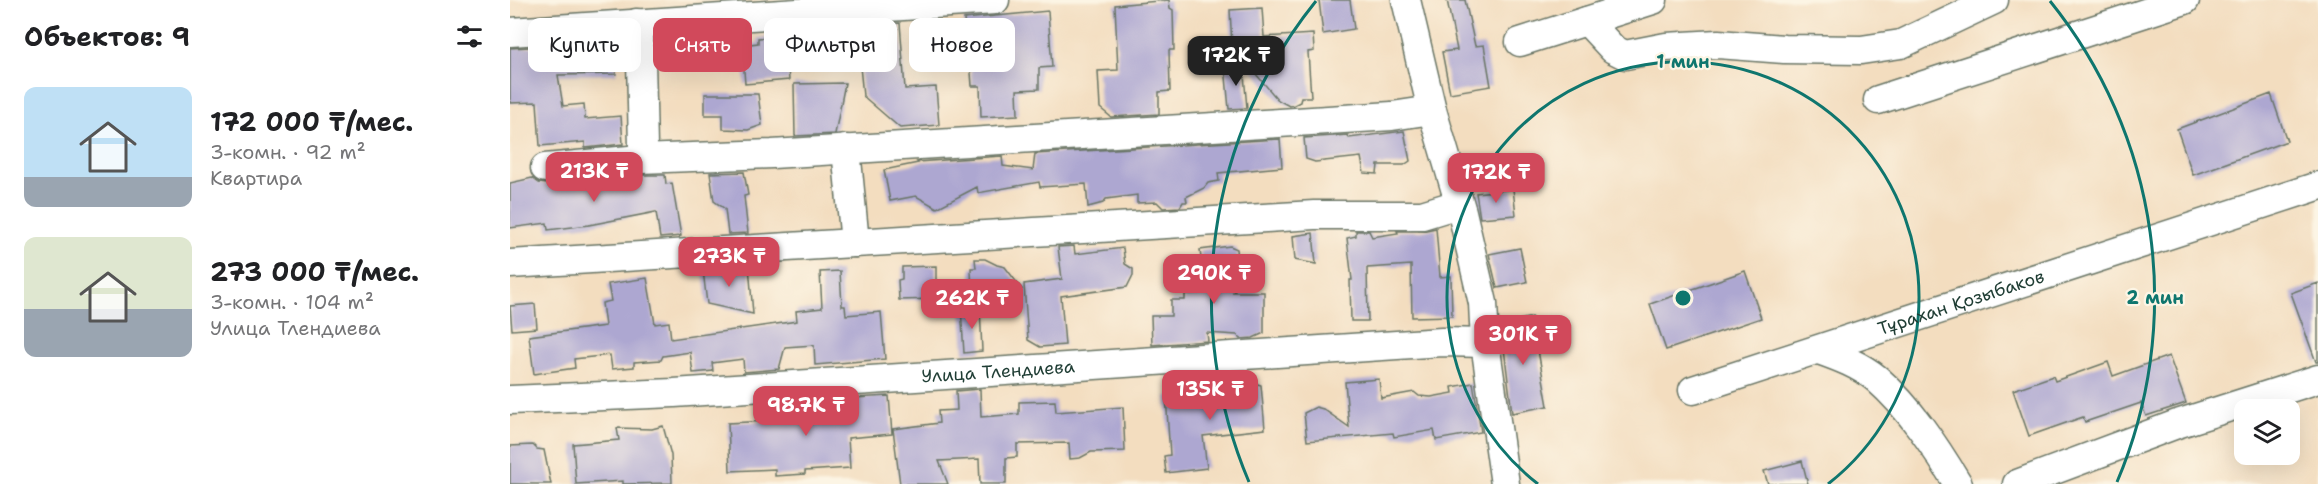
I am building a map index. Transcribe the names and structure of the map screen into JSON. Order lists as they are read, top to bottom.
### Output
{
  "streets": {
    "street": ["Тұрахан Қозыбаков", "Улица Тлендиева"]
  },
  "page": {
    "heading": "Объектов: 9",
    "chip": [
      "Купить",
      "Снять",
      "Фильтры",
      "Новое"
    ],
    "price": [
      "172K ₸",
      "213K ₸",
      "172K ₸",
      "273K ₸",
      "290K ₸",
      "262K ₸",
      "301K ₸",
      "135K ₸",
      "98.7K ₸"
    ],
    "list": [
      {
        "name": "172 000 ₸/мес.",
        "note": "3-комн. · 92 m² · Квартира"
      },
      {
        "name": "273 000 ₸/мес.",
        "note": "3-комн. · 104 m² · Улица Тлендиева"
      }
    ]
  },
  "rings": ["1 мин", "2 мин"]
}
